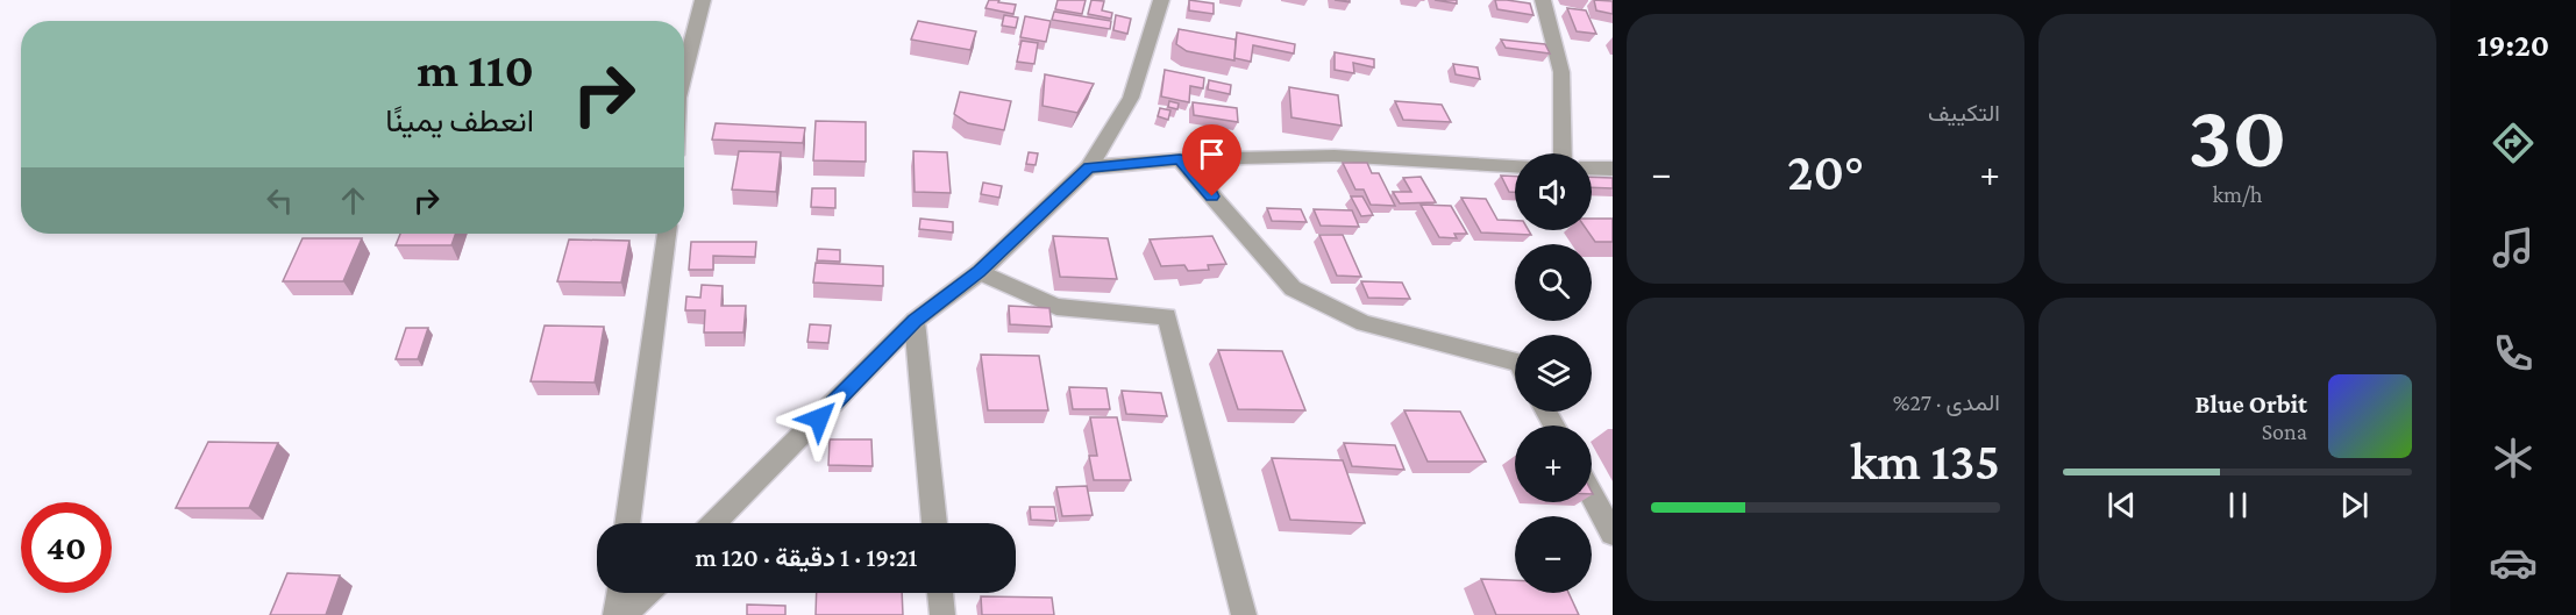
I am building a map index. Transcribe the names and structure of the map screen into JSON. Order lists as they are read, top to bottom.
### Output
{
  "page": {
    "tabs": "19:20",
    "tile": [
      ["30", "km/h"],
      "التكييف",
      ["المدى · 27%", "135 km"]
    ],
    "turn": ["110 m", "انعطف يمينًا"],
    "heat": ["−", "20°", "+"],
    "map_buttons": ["+", "−"],
    "song": ["Blue Orbit", "Sona"],
    "limit": "40",
    "trip": "19:21 · 1 دقيقة · 120 m"
  }
}
